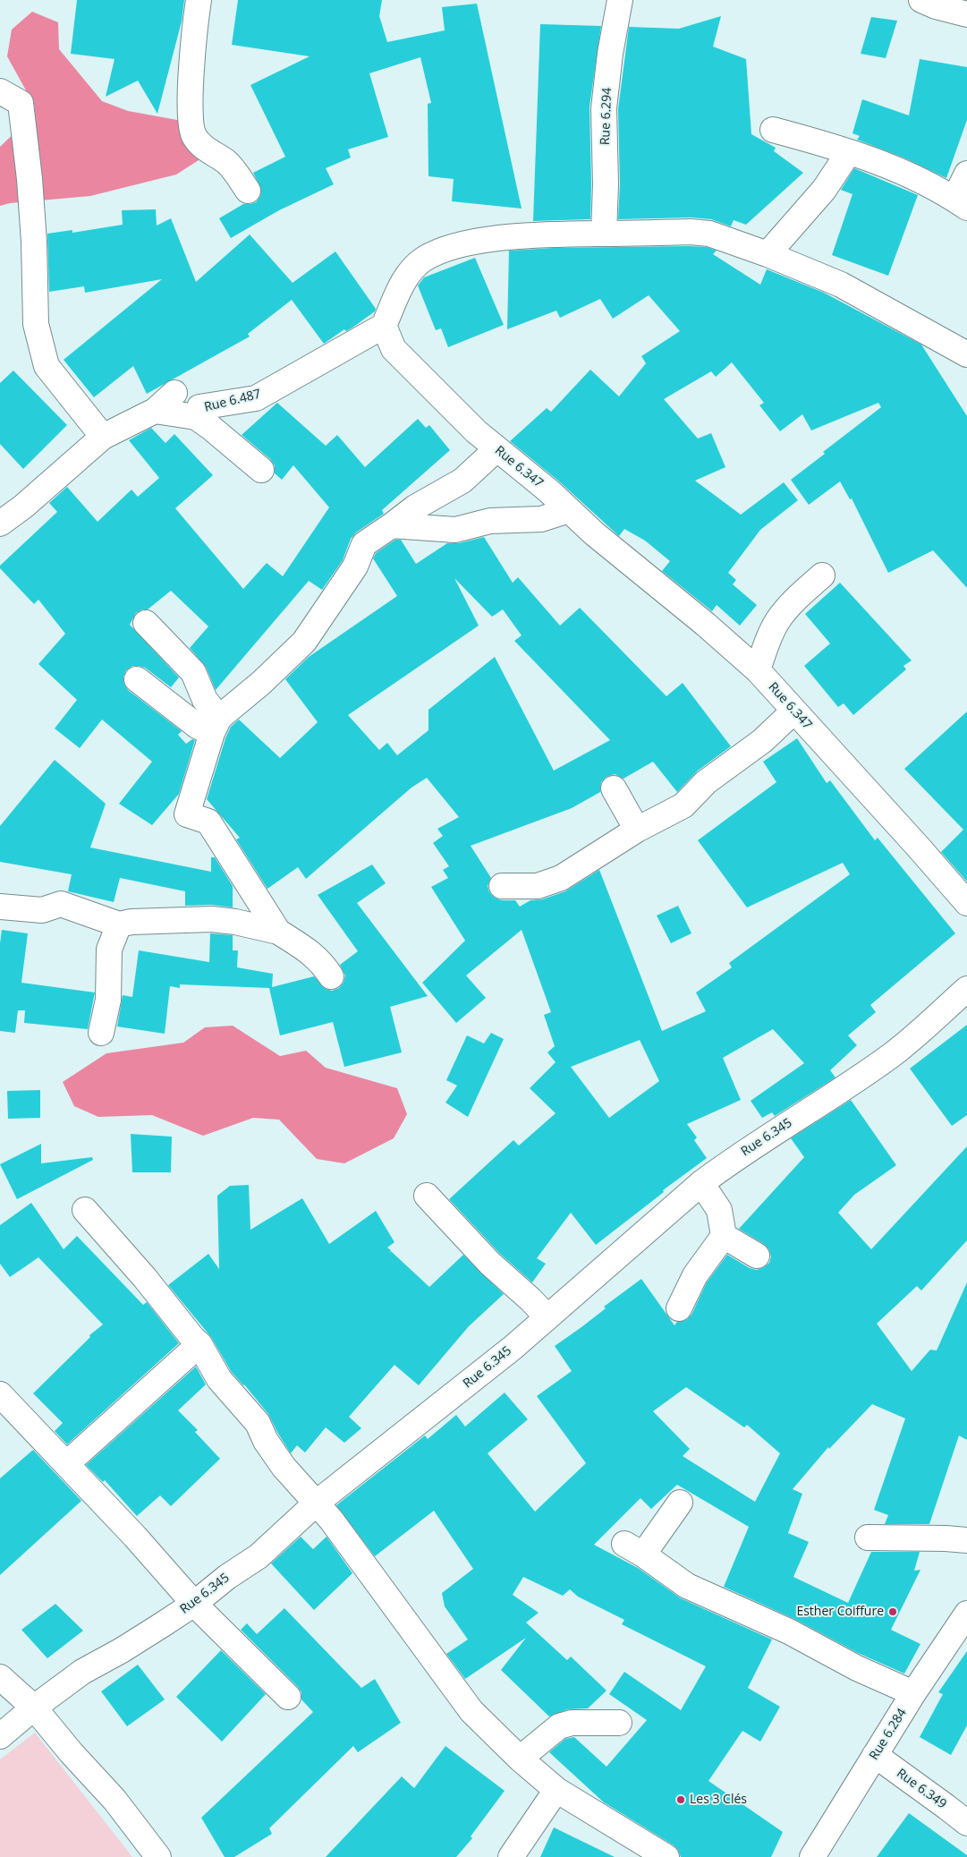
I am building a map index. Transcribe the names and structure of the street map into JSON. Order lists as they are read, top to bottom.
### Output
{
  "streets": {
    "street": [
      "Rue 6.294",
      "Rue 6.487",
      "Rue 6.347",
      "Rue 6.345",
      "Rue 6.284",
      "Rue 6.349"
    ]
  },
  "crossings": [
    ["Rue 6.487", "Rue 6.347"],
    ["Rue 6.284", "Rue 6.349"]
  ],
  "places": ["Esther Coiffure", "Les 3 Clés"]
}
